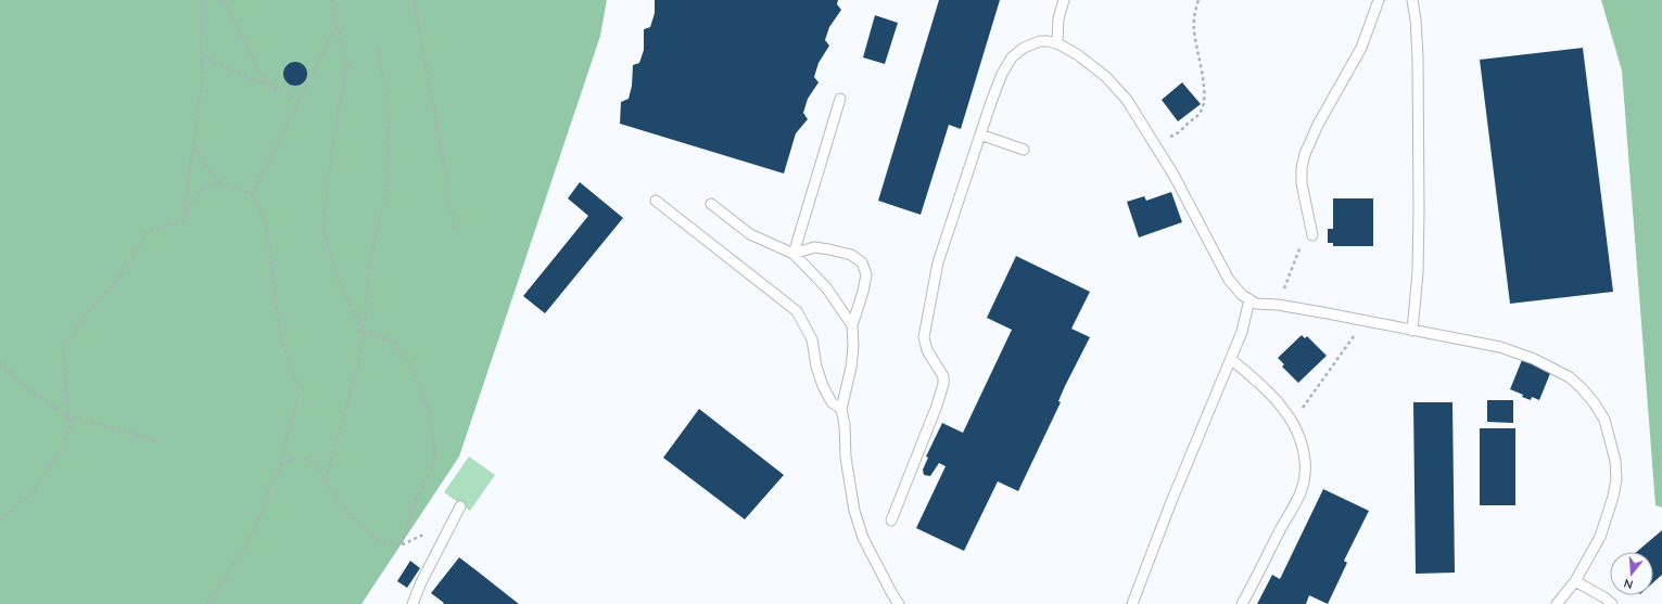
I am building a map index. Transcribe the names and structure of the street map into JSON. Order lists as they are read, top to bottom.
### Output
{
  "north": "bottom"
}
